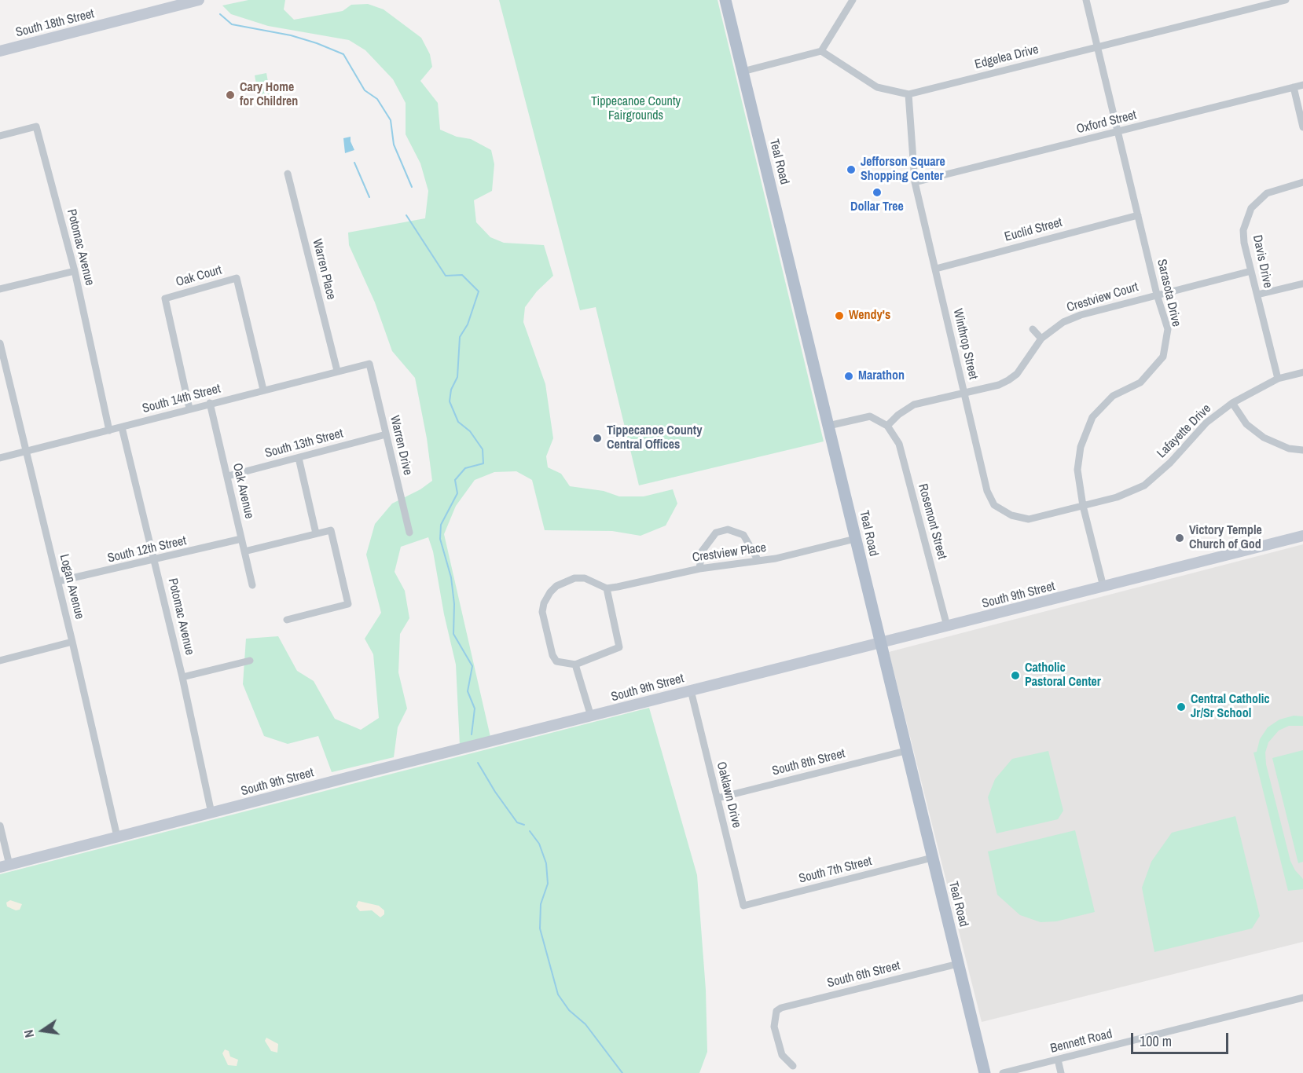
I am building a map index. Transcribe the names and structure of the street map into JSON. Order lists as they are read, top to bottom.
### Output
{
  "streets": {
    "main road": ["Teal Road"],
    "street": [
      "South 18th Street",
      "Edgelea Drive",
      "Oxford Street",
      "Euclid Street",
      "Potomac Avenue",
      "Davis Drive",
      "Warren Place",
      "Oak Court",
      "Sarasota Drive",
      "Crestview Court",
      "Winthrop Street",
      "South 14th Street",
      "Lafayette Drive",
      "South 13th Street",
      "Warren Drive",
      "Oak Avenue",
      "Rosemont Street",
      "South 12th Street",
      "Crestview Place",
      "Logan Avenue",
      "South 9th Street",
      "South 8th Street",
      "Oaklawn Drive",
      "South 7th Street",
      "South 6th Street",
      "Bennett Road"
    ]
  },
  "crossings": [
    ["Edgelea Drive", "Sarasota Drive"],
    ["Edgelea Drive", "Winthrop Street"],
    ["Oxford Street", "Sarasota Drive"],
    ["Oxford Street", "Winthrop Street"],
    ["Teal Road", "Crestview Place"],
    ["Teal Road", "South 9th Street"],
    ["Teal Road", "South 8th Street"],
    ["Teal Road", "South 7th Street"],
    ["Teal Road", "South 6th Street"],
    ["Euclid Street", "Sarasota Drive"],
    ["Euclid Street", "Winthrop Street"],
    ["Potomac Avenue", "South 14th Street"],
    ["Potomac Avenue", "South 12th Street"],
    ["Potomac Avenue", "South 9th Street"],
    ["Davis Drive", "Crestview Court"],
    ["Davis Drive", "Lafayette Drive"],
    ["Warren Place", "South 14th Street"],
    ["Oak Court", "South 14th Street"],
    ["Sarasota Drive", "Crestview Court"],
    ["Sarasota Drive", "Winthrop Street"],
    ["Sarasota Drive", "Lafayette Drive"],
    ["Sarasota Drive", "South 9th Street"],
    ["Crestview Court", "Winthrop Street"],
    ["Crestview Court", "Rosemont Street"],
    ["Winthrop Street", "Lafayette Drive"],
    ["South 14th Street", "Warren Drive"],
    ["South 14th Street", "Oak Avenue"],
    ["South 14th Street", "Logan Avenue"],
    ["South 13th Street", "Warren Drive"],
    ["South 13th Street", "Oak Avenue"],
    ["Oak Avenue", "South 12th Street"],
    ["Rosemont Street", "South 9th Street"],
    ["South 12th Street", "Logan Avenue"],
    ["Logan Avenue", "South 9th Street"],
    ["South 9th Street", "Oaklawn Drive"],
    ["South 8th Street", "Oaklawn Drive"],
    ["Oaklawn Drive", "South 7th Street"]
  ],
  "parks": ["Tippecanoe County Fairgrounds"],
  "places": [
    "Cary Home for Children",
    "Jefforson Square Shopping Center",
    "Dollar Tree",
    "Wendy's",
    "Marathon",
    "Tippecanoe County Central Offices",
    "Victory Temple Church of God",
    "Catholic Pastoral Center",
    "Central Catholic Jr/Sr School"
  ],
  "scale_bar": "100 m",
  "north": "left"
}
